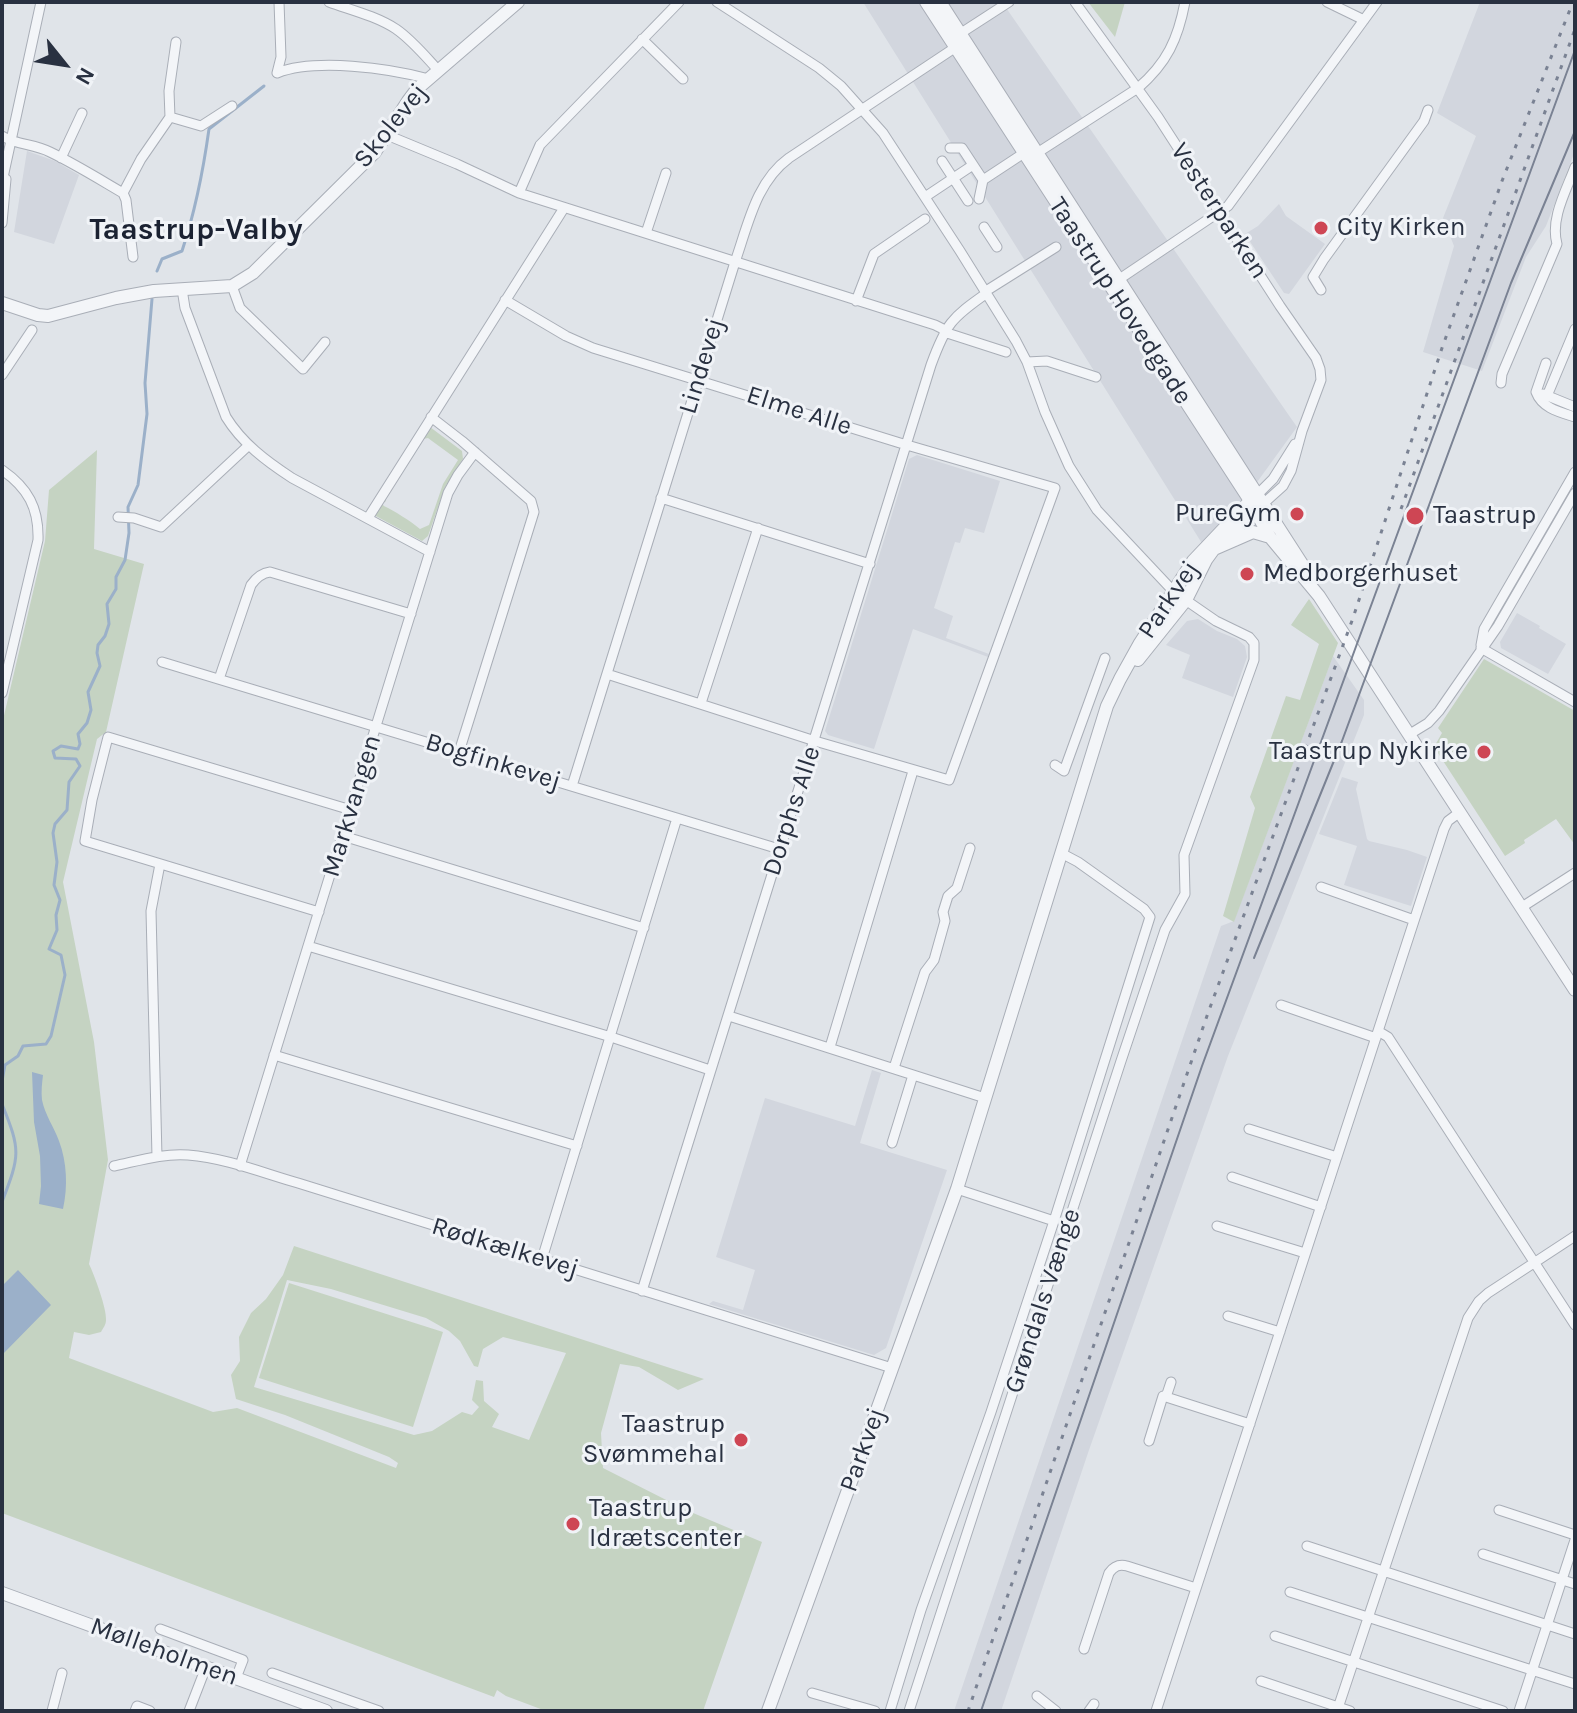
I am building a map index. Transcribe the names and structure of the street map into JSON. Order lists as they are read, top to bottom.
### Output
{
  "streets": {
    "street": [
      "Skolevej",
      "Vesterparken",
      "Taastrup Hovedgade",
      "Lindevej",
      "Elme Alle",
      "Parkvej",
      "Bogfinkevej",
      "Markvangen",
      "Dorphs Alle",
      "Rødkælkevej",
      "Grøndals Vænge",
      "Mølleholmen"
    ]
  },
  "crossings": [
    ["Vesterparken", "Taastrup Hovedgade"],
    ["Vesterparken", "Parkvej"],
    ["Taastrup Hovedgade", "Lindevej"],
    ["Taastrup Hovedgade", "Parkvej"],
    ["Lindevej", "Elme Alle"],
    ["Lindevej", "Bogfinkevej"],
    ["Elme Alle", "Dorphs Alle"],
    ["Parkvej", "Rødkælkevej"],
    ["Parkvej", "Grøndals Vænge"],
    ["Bogfinkevej", "Markvangen"],
    ["Bogfinkevej", "Dorphs Alle"],
    ["Markvangen", "Rødkælkevej"],
    ["Dorphs Alle", "Rødkælkevej"]
  ],
  "districts": ["Taastrup-Valby"],
  "places": [
    "City Kirken",
    "PureGym",
    "Taastrup",
    "Medborgerhuset",
    "Taastrup Nykirke",
    "Taastrup Svømmehal",
    "Taastrup Idrætscenter"
  ],
  "north": "bottom right"
}
